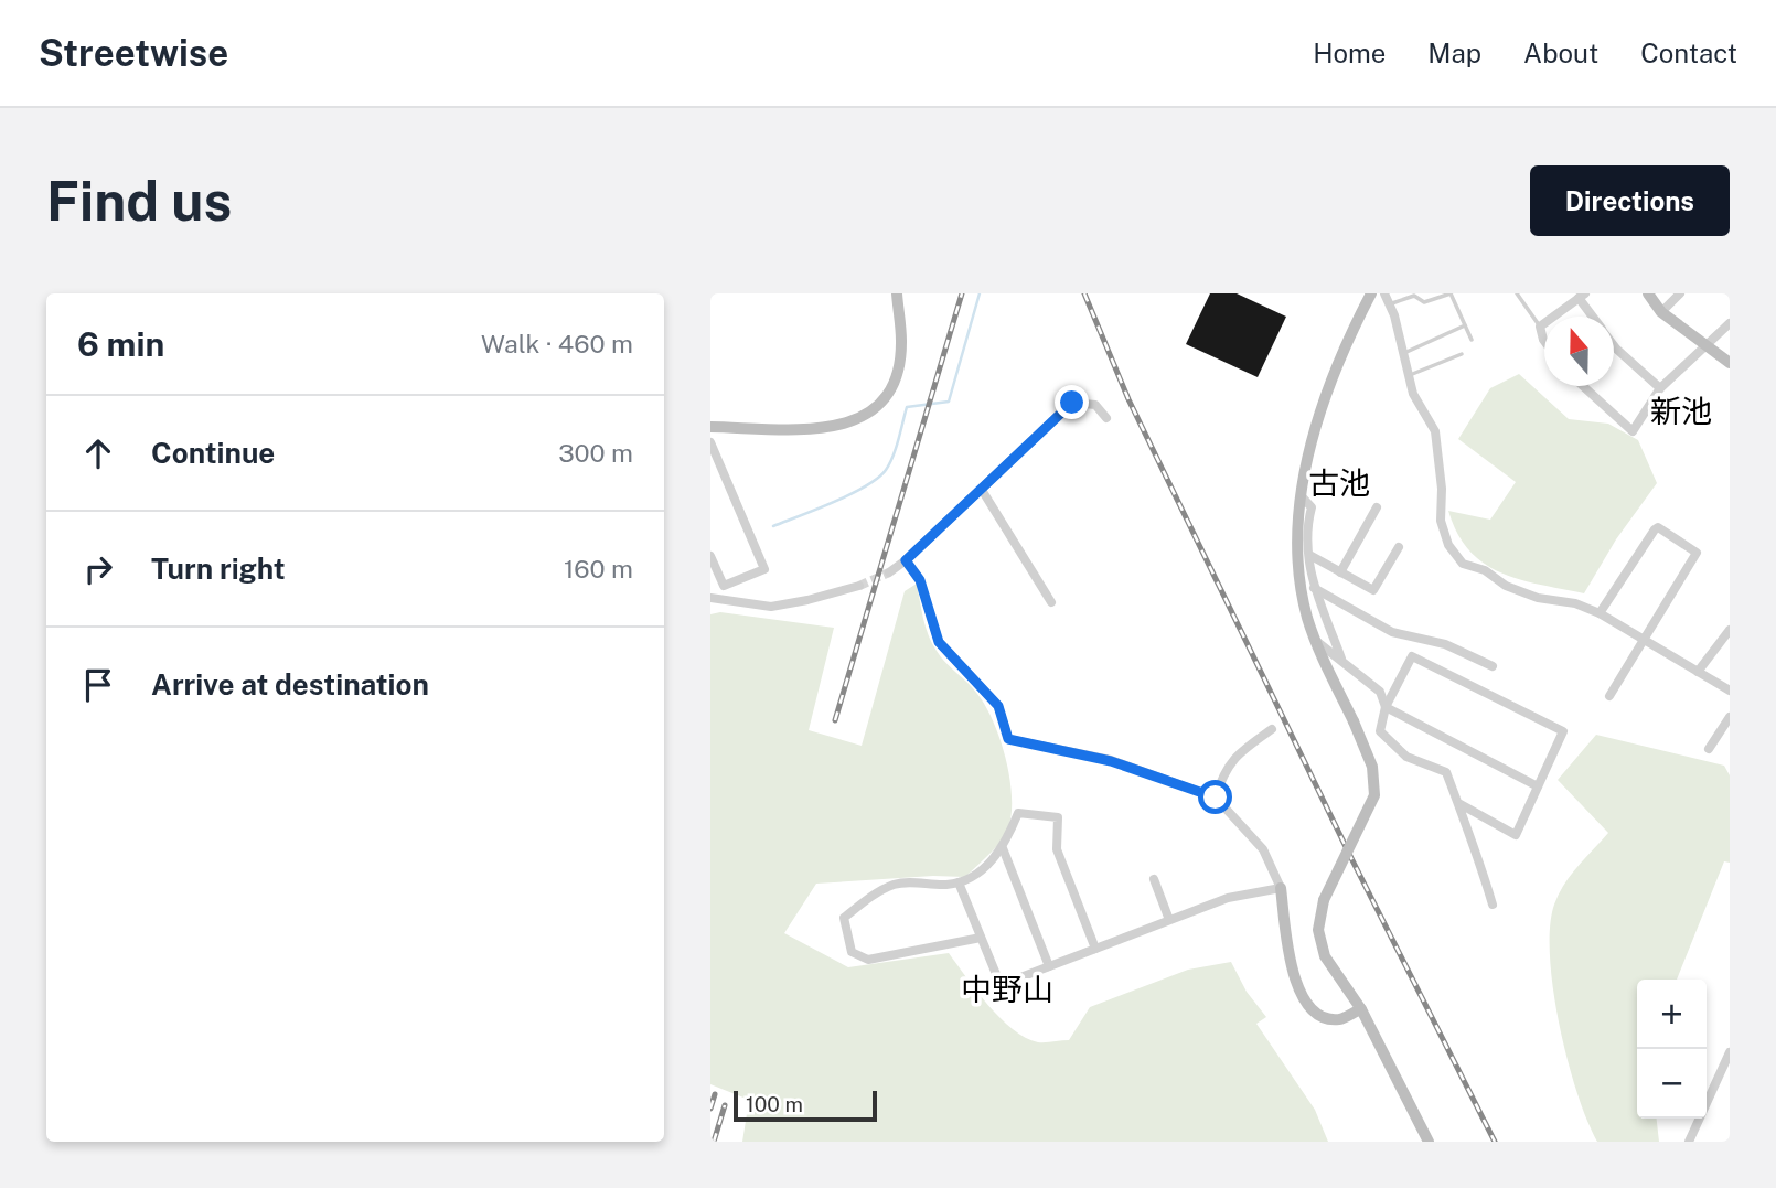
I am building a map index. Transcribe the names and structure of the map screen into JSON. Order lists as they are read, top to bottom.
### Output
{
  "districts": ["新池", "古池", "中野山"],
  "scale_bar": "100 m",
  "north": "top",
  "page": {
    "header": "Streetwise",
    "nav": [
      "Home",
      "Map",
      "About",
      "Contact"
    ],
    "buttons": "Directions",
    "title": "Find us",
    "heading": ["6 min", "Walk · 460 m"],
    "list": [
      ["Continue", "300 m"],
      ["Turn right", "160 m"],
      "Arrive at destination"
    ],
    "map_buttons": ["+", "−"],
    "scale": "100 m"
  }
}
